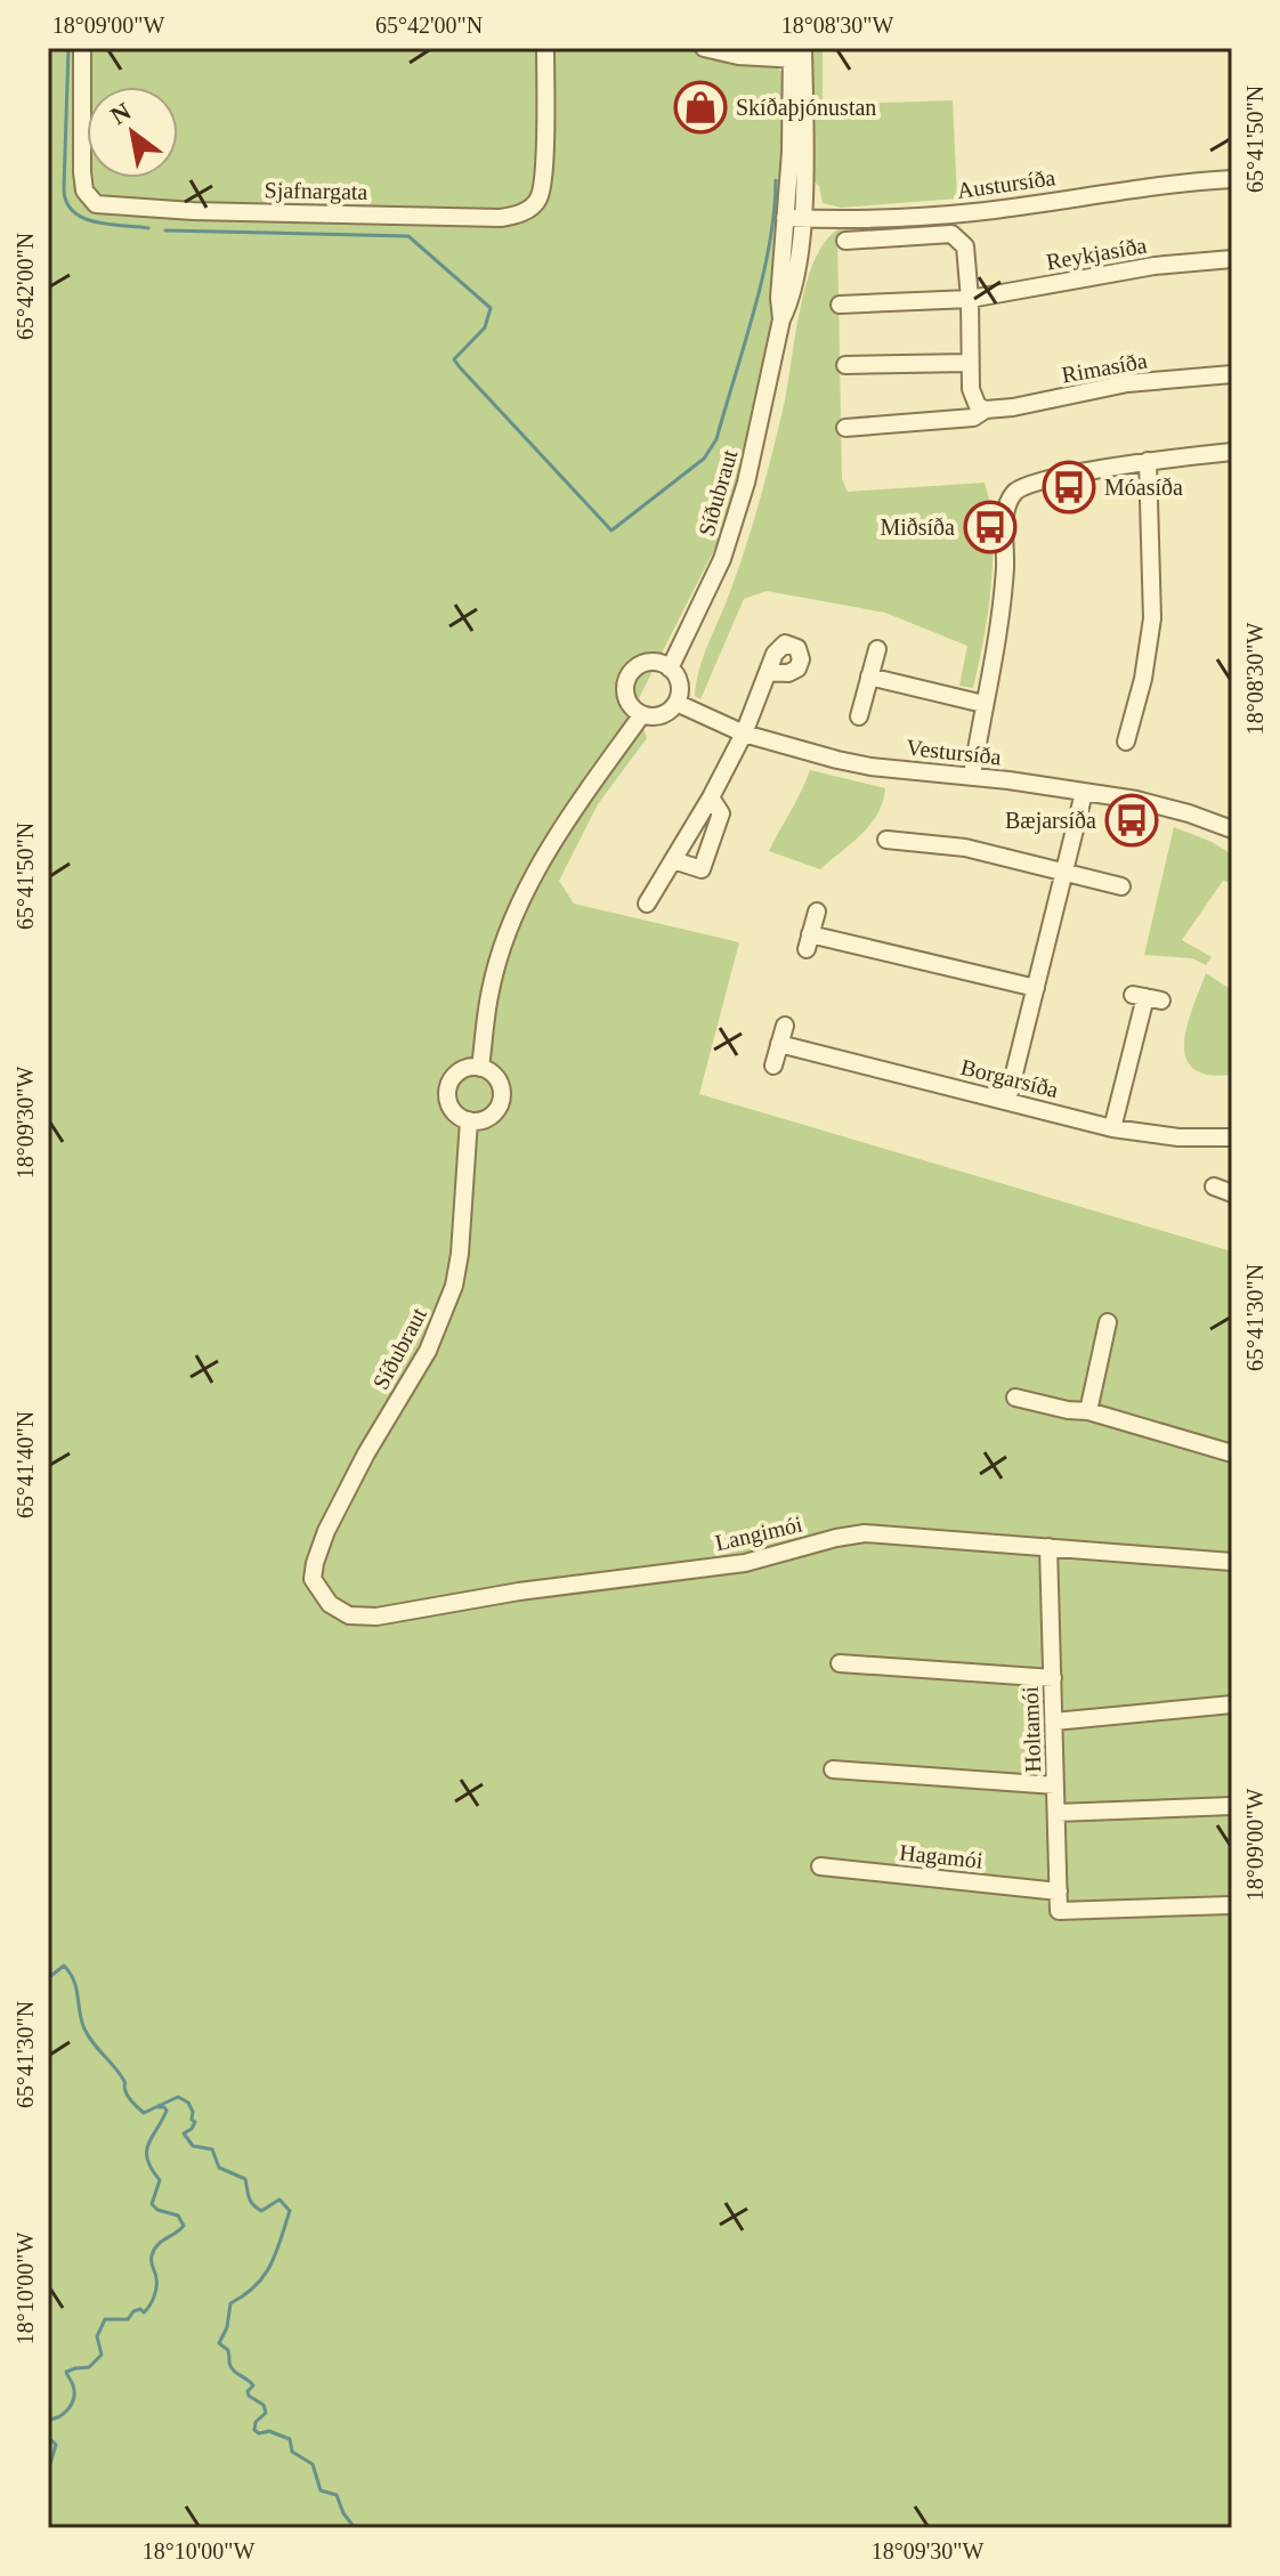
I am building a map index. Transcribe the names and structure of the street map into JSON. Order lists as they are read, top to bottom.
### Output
{
  "streets": {
    "street": [
      "Austursíða",
      "Sjafnargata",
      "Reykjasíða",
      "Rimasíða",
      "Síðubraut",
      "Vestursíða",
      "Borgarsíða",
      "Langimói",
      "Holtamói",
      "Hagamói"
    ]
  },
  "crossings": [
    ["Austursíða", "Síðubraut"],
    ["Síðubraut", "Vestursíða"],
    ["Síðubraut", "Langimói"],
    ["Langimói", "Holtamói"],
    ["Holtamói", "Hagamói"]
  ],
  "places": {
    "shop": ["Skíðaþjónustan"],
    "bus stop": ["Móasíða", "Miðsíða", "Bæjarsíða"]
  },
  "north": "top left",
  "coordinates": [
    "18°09'00\"W",
    "65°42'00\"N",
    "18°08'30\"W",
    "65°41'50\"N",
    "18°09'30\"W",
    "65°41'30\"N",
    "65°41'40\"N",
    "18°10'00\"W"
  ]
}
